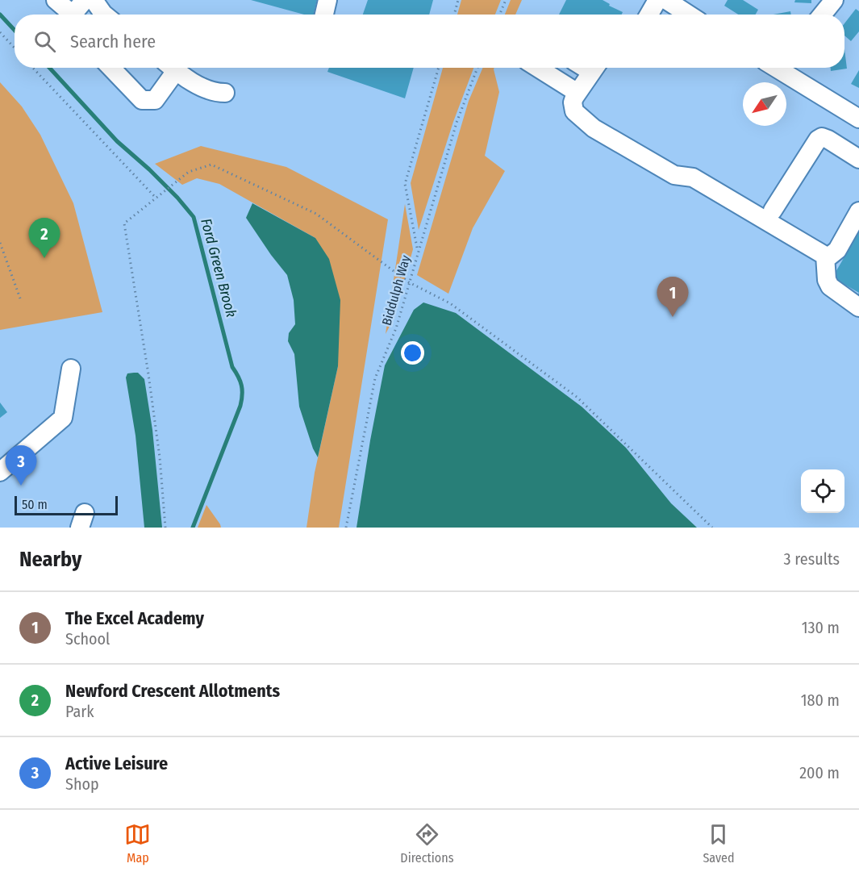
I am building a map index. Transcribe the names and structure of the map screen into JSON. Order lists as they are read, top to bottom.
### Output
{
  "streets": {
    "path": ["Biddulph Way"]
  },
  "water": ["Ford Green Brook"],
  "scale_bar": "50 m",
  "north": "bottom left",
  "page": {
    "search": "Search here",
    "pins": ["2", "1", "3"],
    "scale": "50 m",
    "heading": ["Nearby", "3 results"],
    "list": [
      {
        "mark": "1",
        "name": "The Excel Academy",
        "note": "School",
        "value": "130 m"
      },
      {
        "mark": "2",
        "name": "Newford Crescent Allotments",
        "note": "Park",
        "value": "180 m"
      },
      {
        "mark": "3",
        "name": "Active Leisure",
        "note": "Shop",
        "value": "200 m"
      }
    ],
    "nav": ["Map", "Directions", "Saved"]
  }
}
